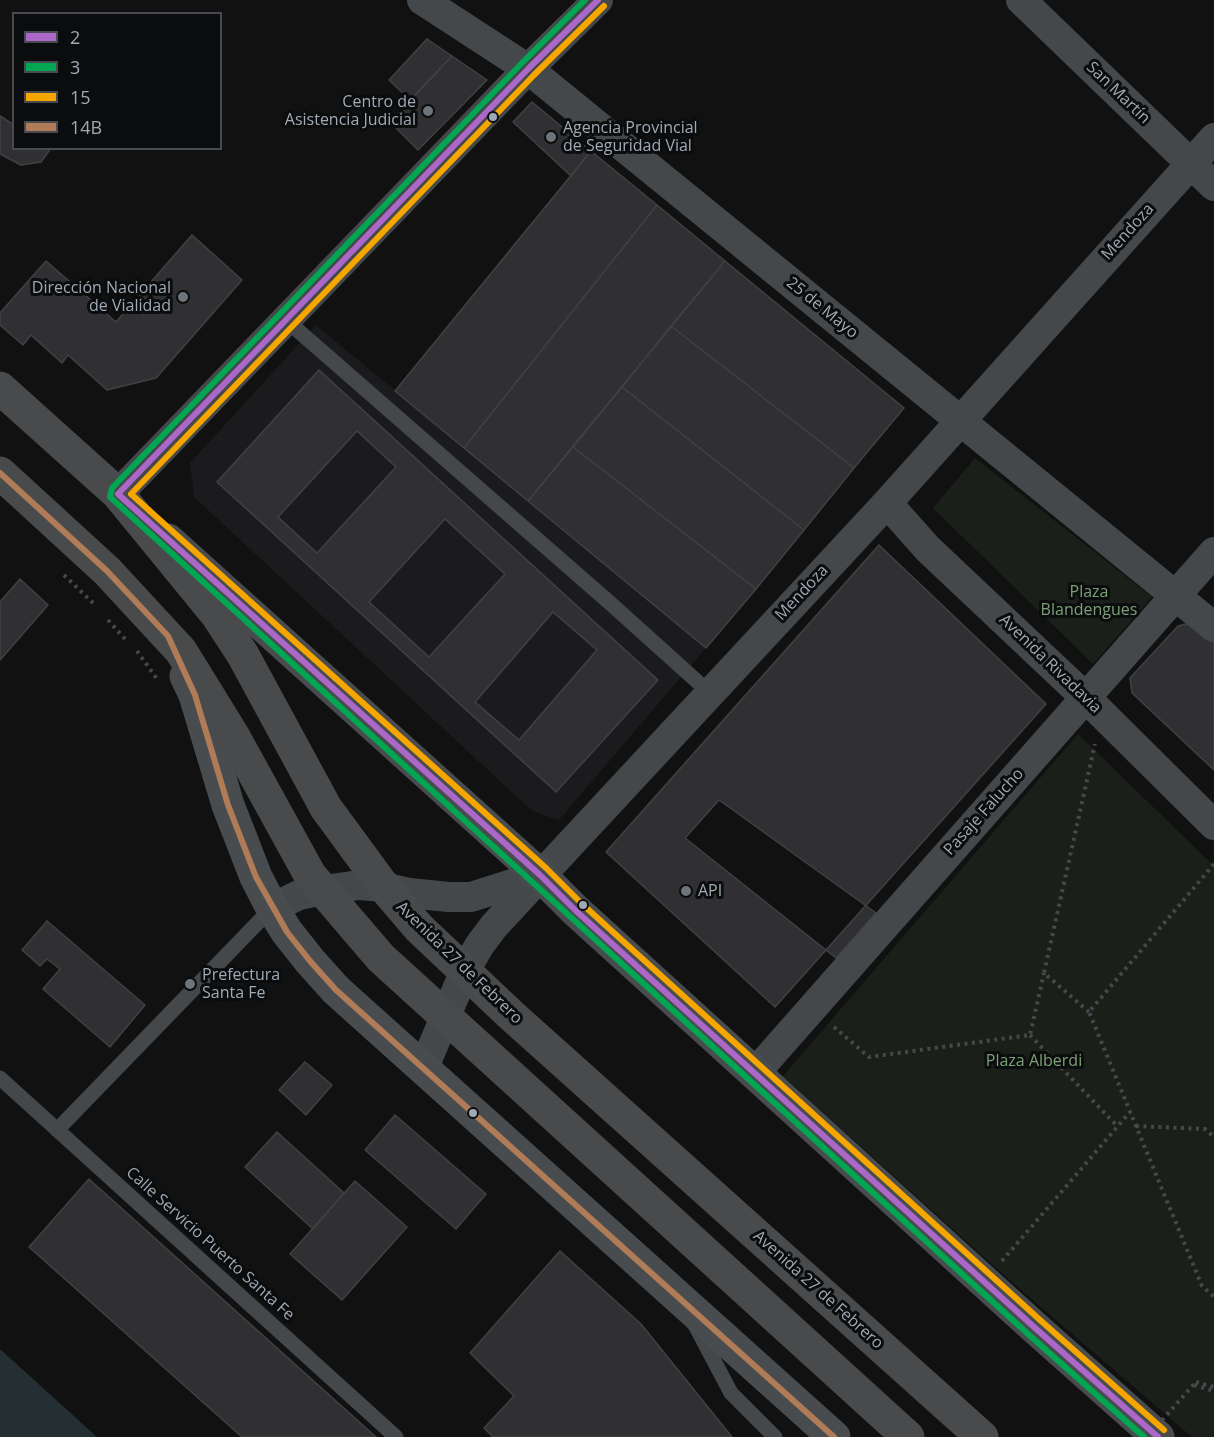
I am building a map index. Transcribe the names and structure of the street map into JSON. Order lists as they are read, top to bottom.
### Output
{
  "streets": {
    "highway": ["Avenida 27 de Febrero"],
    "street": [
      "San Martín",
      "Mendoza",
      "25 de Mayo",
      "Avenida Rivadavia",
      "Pasaje Falucho"
    ],
    "lane": ["Calle Servicio Puerto Santa Fe"]
  },
  "crossings": [
    ["San Martín", "Mendoza"],
    ["Mendoza", "25 de Mayo"],
    ["Mendoza", "Avenida Rivadavia"],
    ["Mendoza", "Avenida 27 de Febrero"],
    ["25 de Mayo", "Pasaje Falucho"],
    ["Avenida Rivadavia", "Pasaje Falucho"]
  ],
  "parks": ["Plaza Blandengues", "Plaza Alberdi"],
  "places": [
    "Centro de Asistencia Judicial",
    "Agencia Provincial de Seguridad Vial",
    "Dirección Nacional de Vialidad",
    "API",
    "Prefectura Santa Fe"
  ],
  "lines": [
    "transit line 2",
    "transit line 3",
    "transit line 15",
    "transit line 14B"
  ],
  "legend": [
    "2",
    "3",
    "15",
    "14B"
  ]
}
